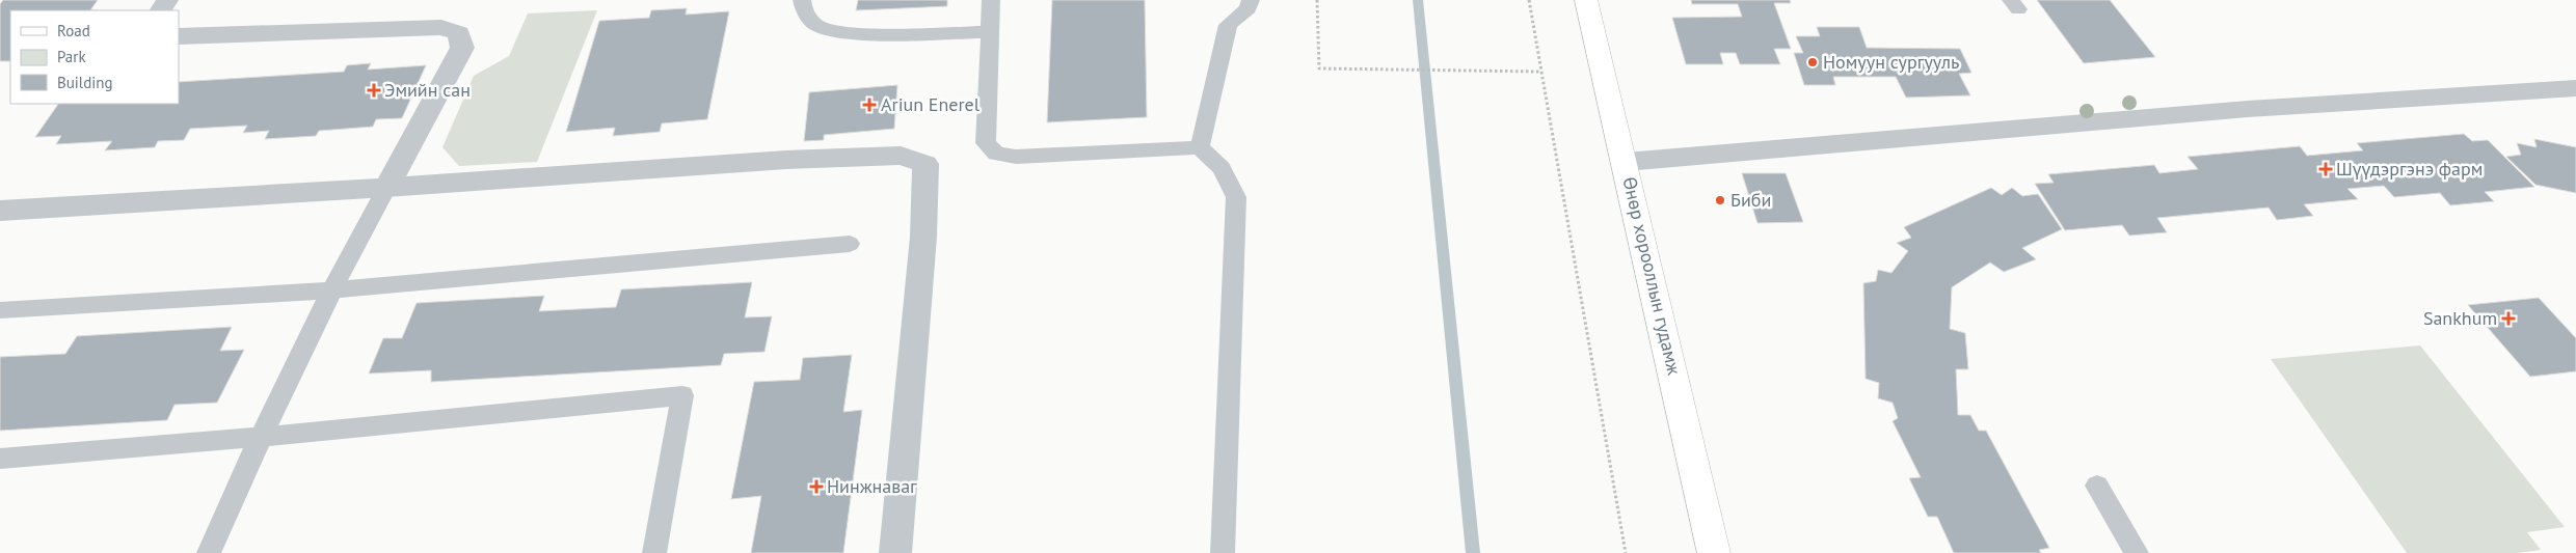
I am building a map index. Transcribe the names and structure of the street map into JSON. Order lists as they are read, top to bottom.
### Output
{
  "streets": {
    "main road": ["Өнөр хорооллын гудамж"]
  },
  "places": {
    "other": ["Номуун сургууль", "Биби"],
    "health": [
      "Эмийн сан",
      "Ariun Enerel",
      "Шүүдэргэнэ фарм",
      "Sankhum",
      "Нинжнаваг"
    ]
  },
  "legend": ["Road", "Park", "Building"]
}
